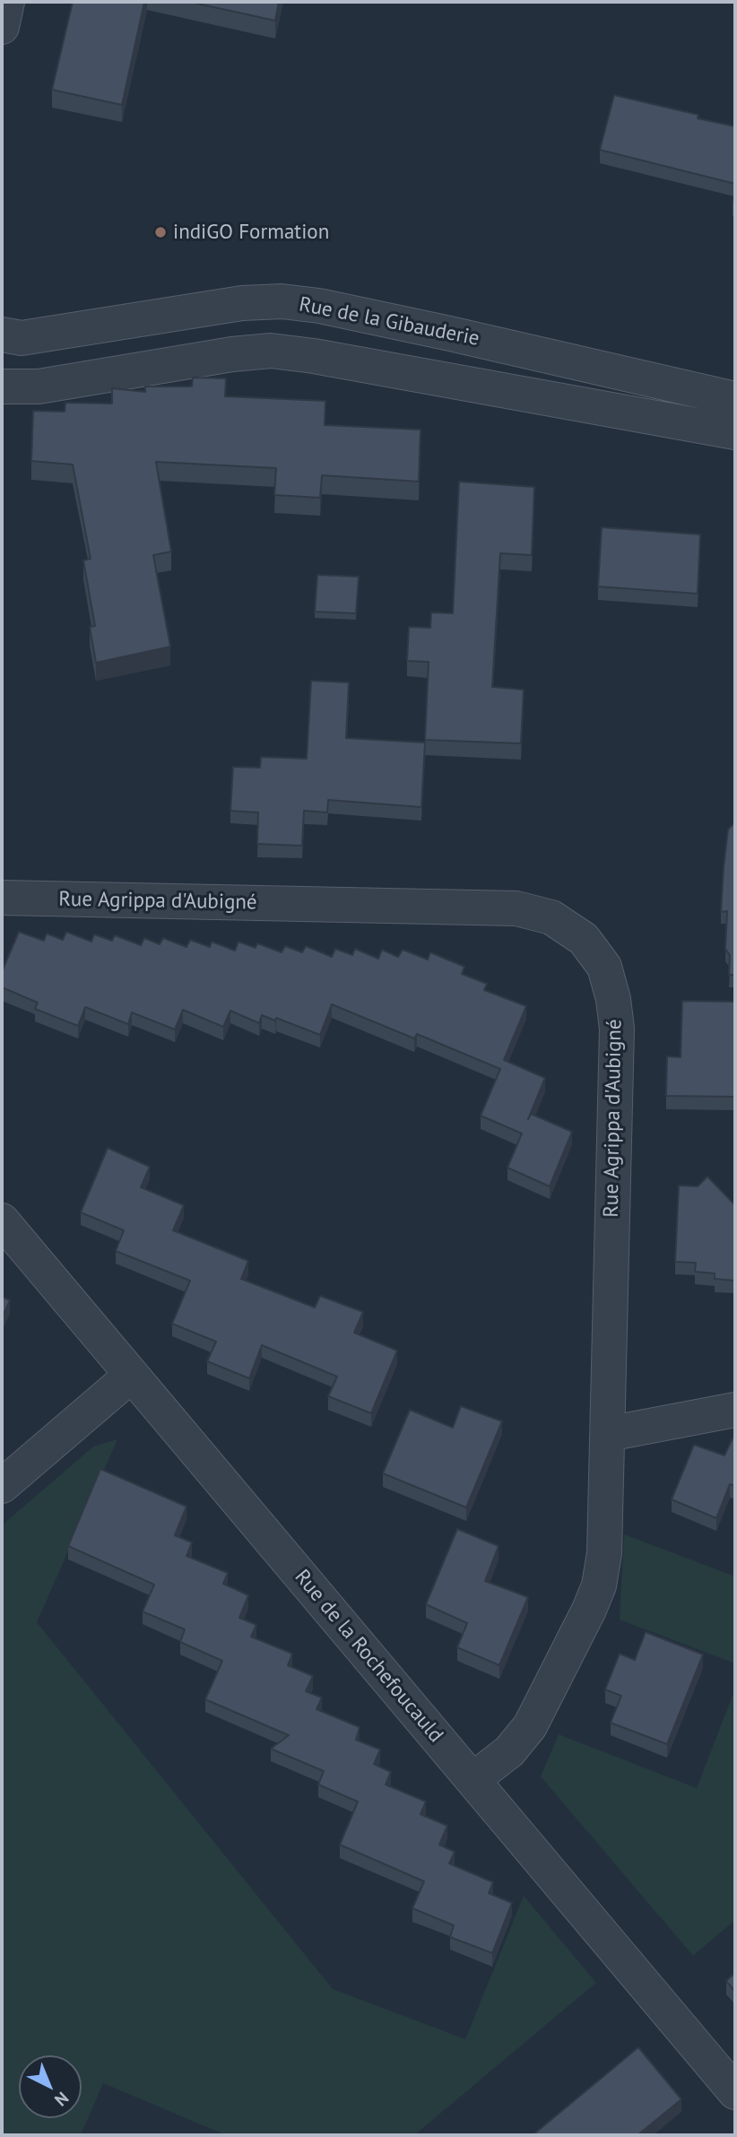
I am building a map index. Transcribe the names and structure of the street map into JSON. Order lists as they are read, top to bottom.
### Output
{
  "streets": {
    "street": ["Rue de la Gibauderie", "Rue Agrippa d'Aubigné", "Rue de la Rochefoucauld"]
  },
  "crossings": [
    ["Rue Agrippa d'Aubigné", "Rue de la Rochefoucauld"]
  ],
  "places": ["indiGO Formation"],
  "north": "bottom right"
}
